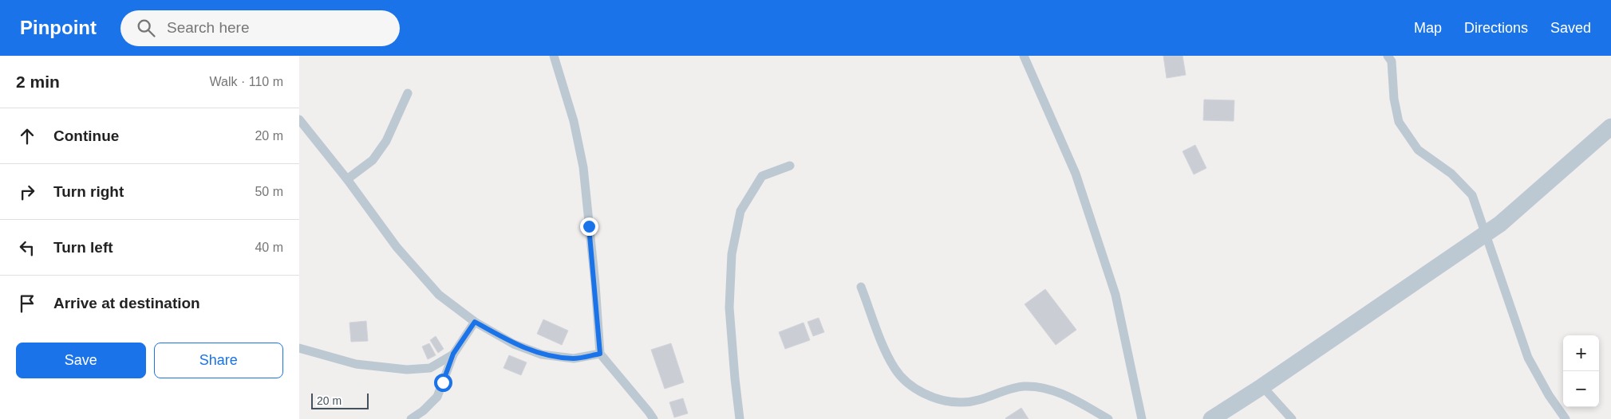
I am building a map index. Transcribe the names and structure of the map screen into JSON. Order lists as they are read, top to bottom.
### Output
{
  "scale_bar": "20 m",
  "page": {
    "header": "Pinpoint",
    "search": "Search here",
    "nav": ["Map", "Directions", "Saved"],
    "heading": ["2 min", "Walk · 110 m"],
    "list": [
      ["Continue", "20 m"],
      ["Turn right", "50 m"],
      ["Turn left", "40 m"],
      "Arrive at destination"
    ],
    "buttons": ["Save", "Share"],
    "map_buttons": ["+", "−"],
    "scale": "20 m"
  }
}
